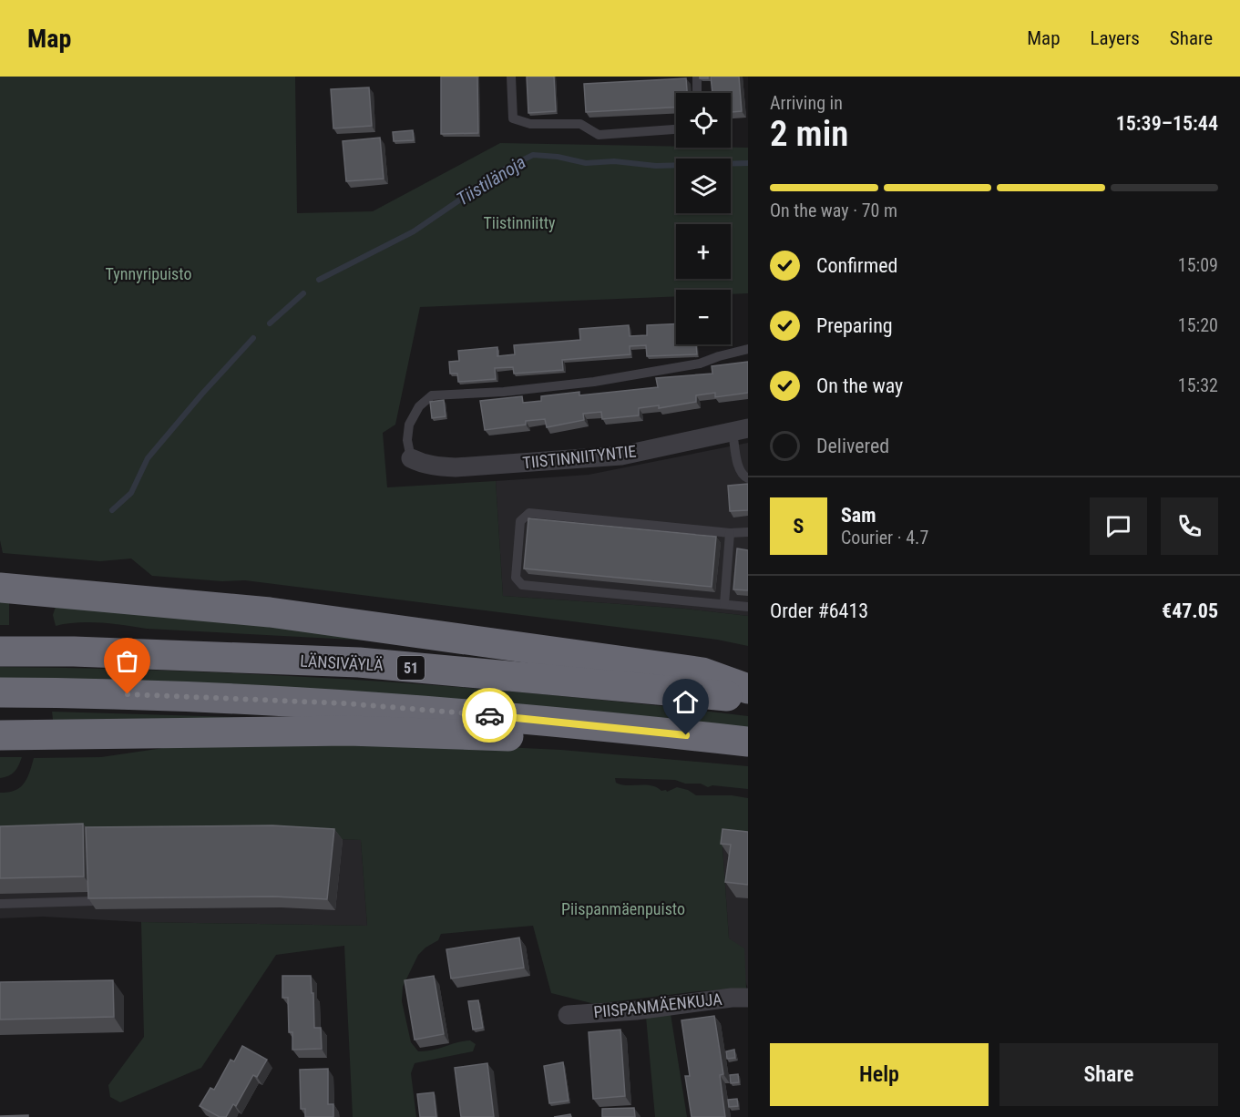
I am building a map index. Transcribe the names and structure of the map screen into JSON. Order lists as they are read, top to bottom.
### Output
{
  "streets": {
    "highway": ["LÄNSIVÄYLÄ", "51"],
    "street": ["TIISTINNIITYNTIE", "PIISPANMÄENKUJA"]
  },
  "water": ["Tiistilänoja"],
  "parks": ["Tiistinniitty", "Tynnyripuisto", "Piispanmäenpuisto"],
  "page": {
    "header": "Map",
    "nav": ["Map", "Layers", "Share"],
    "heading": ["2 min", "Arriving in", "15:39–15:44"],
    "panel": [
      "Sam",
      "Courier · 4.7",
      "Order #6413",
      "€47.05"
    ],
    "map_buttons": ["+", "−"],
    "bar": "On the way · 70 m",
    "list": [
      ["Confirmed", "15:09"],
      ["Preparing", "15:20"],
      ["On the way", "15:32"],
      "Delivered"
    ],
    "round": "S",
    "buttons": ["Help", "Share"]
  }
}
